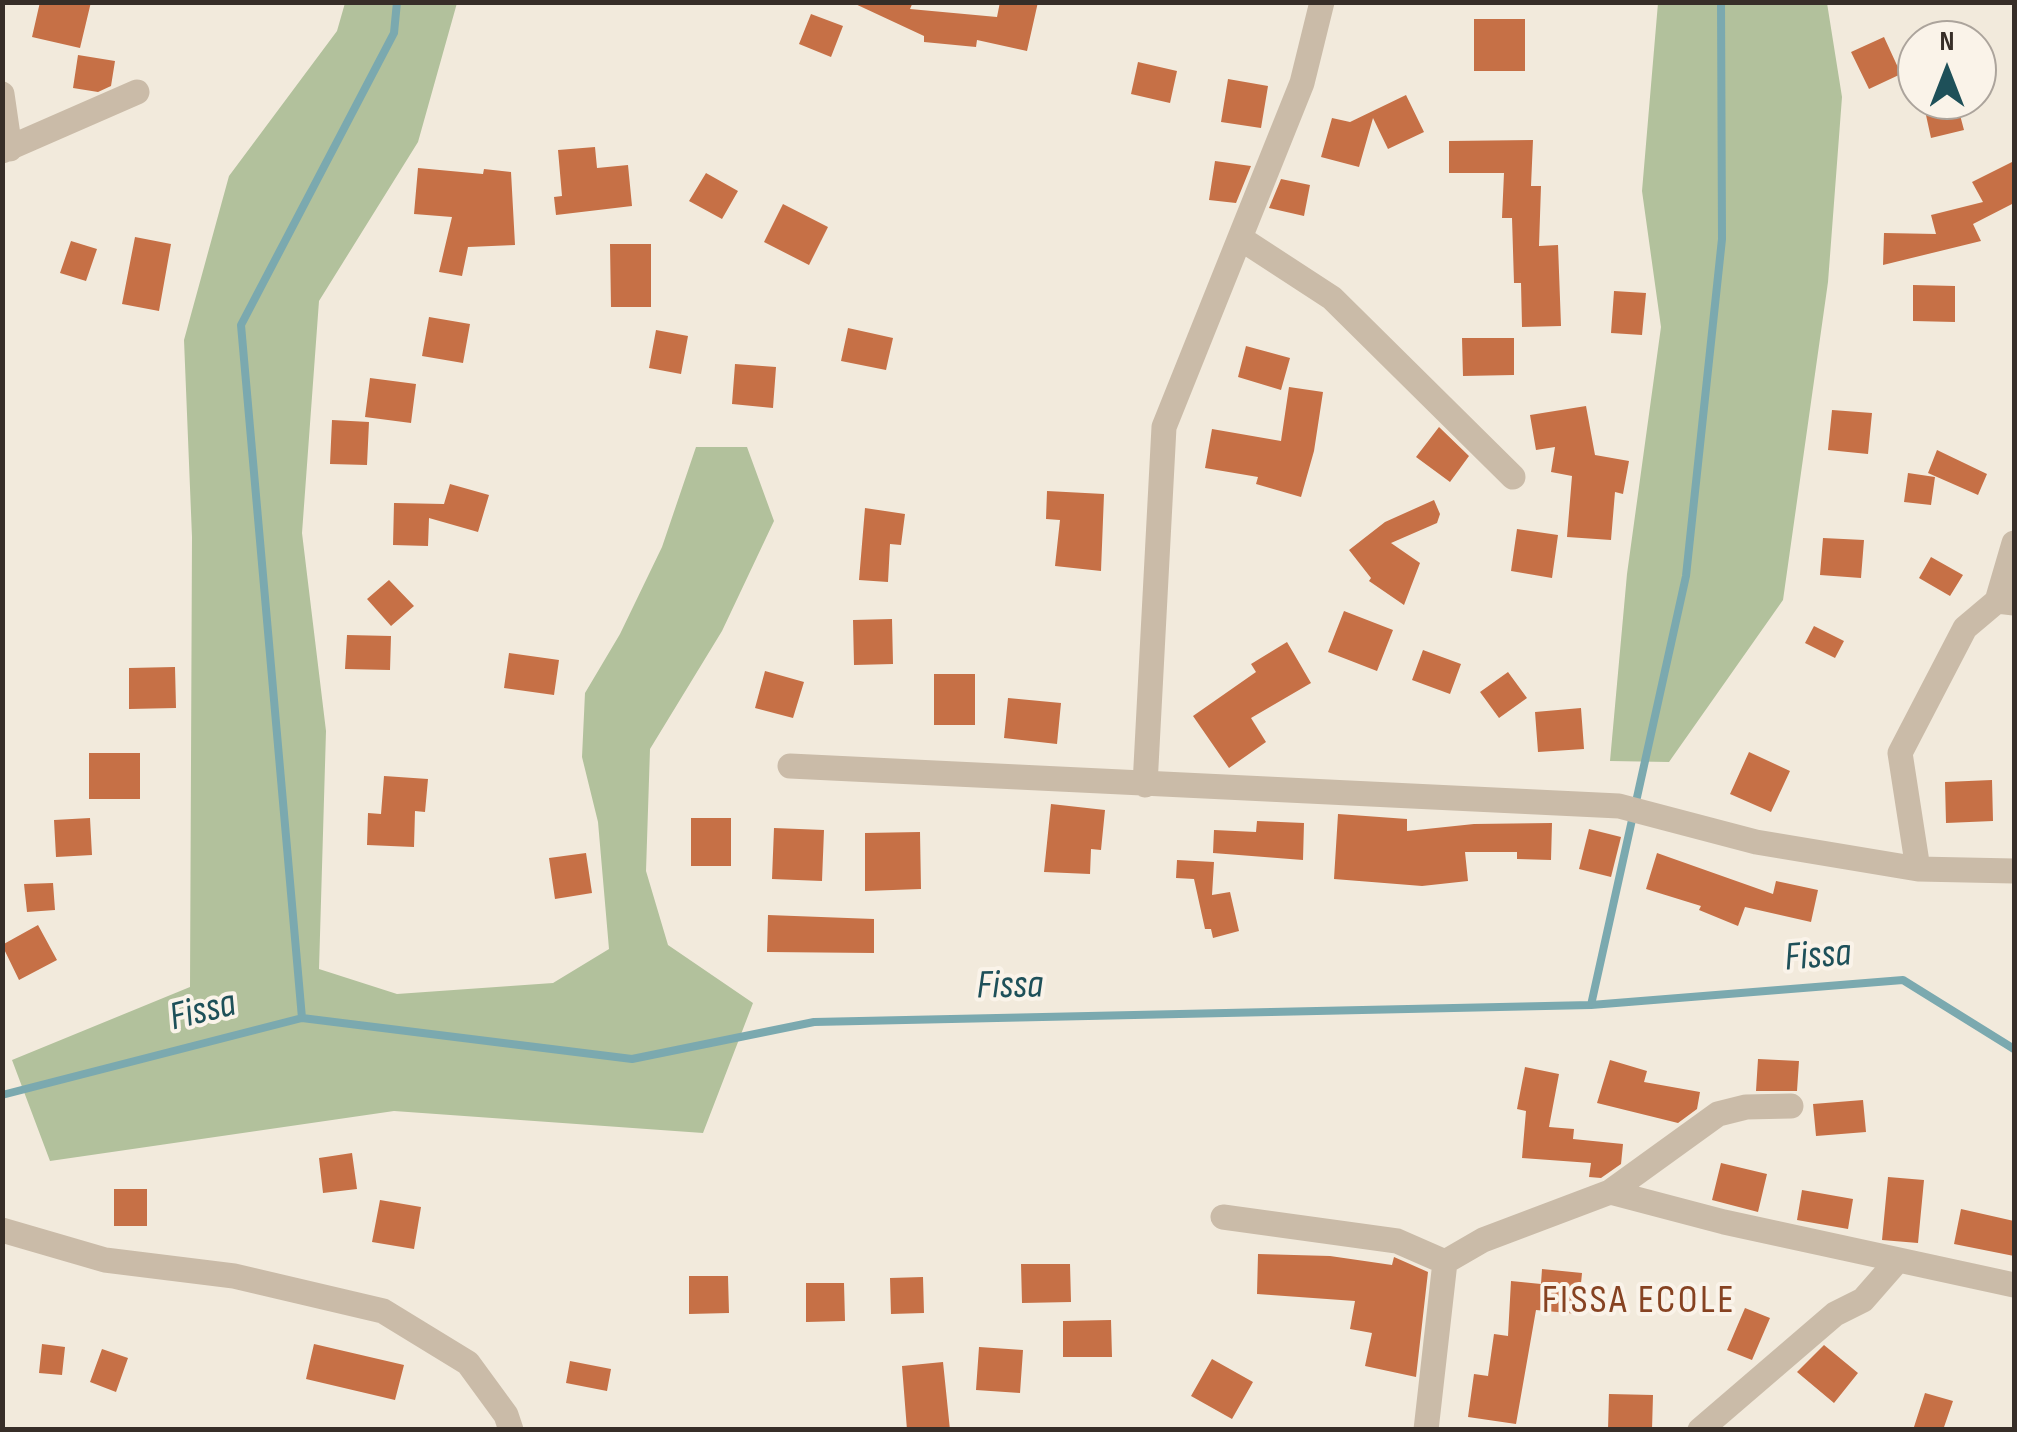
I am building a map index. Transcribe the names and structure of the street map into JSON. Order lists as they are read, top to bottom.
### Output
{
  "districts": ["FISSA ECOLE"],
  "water": ["Fissa"],
  "north": "top"
}
